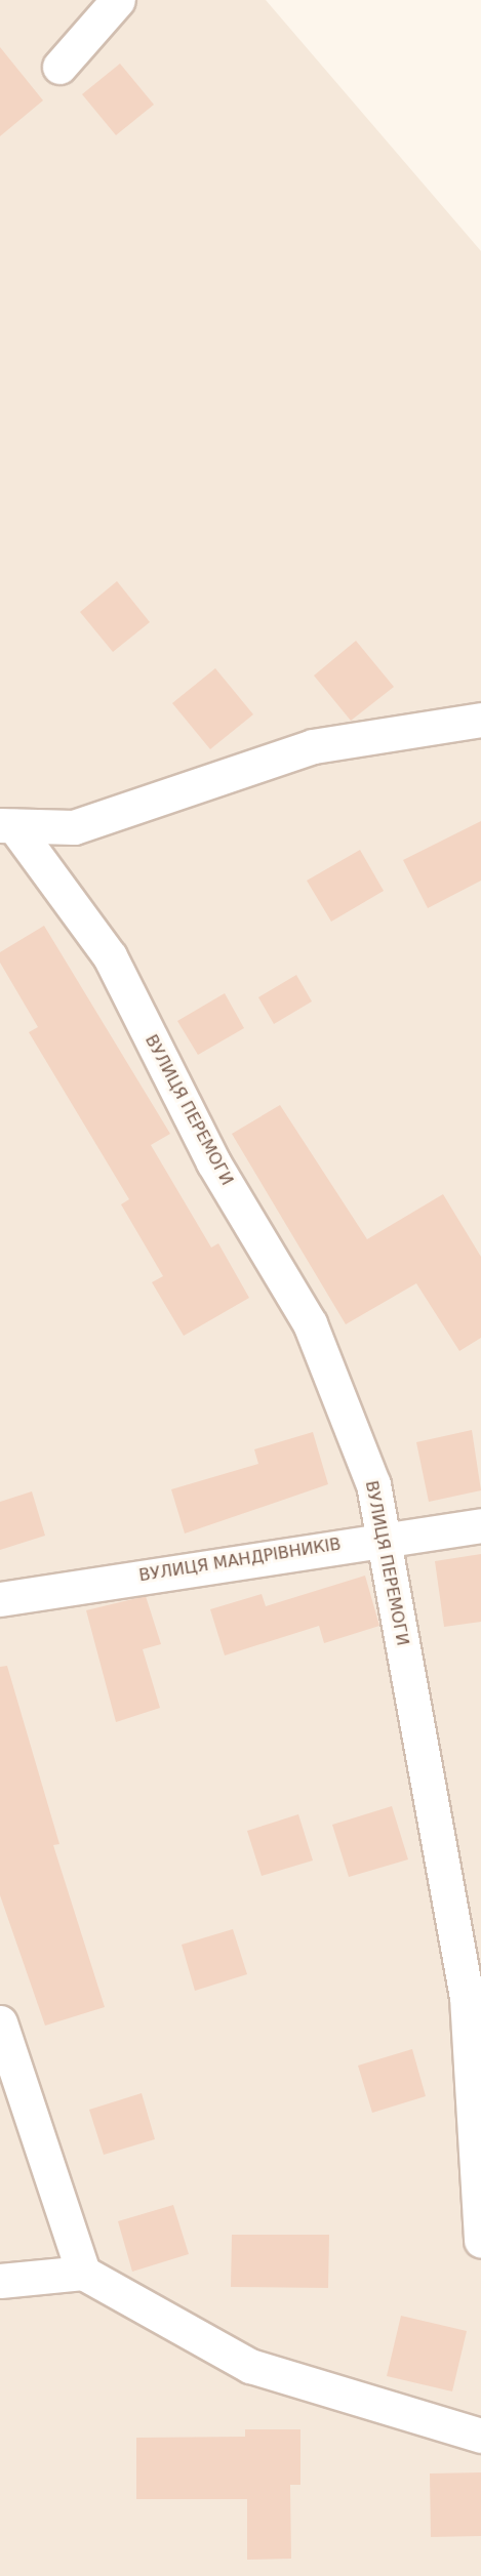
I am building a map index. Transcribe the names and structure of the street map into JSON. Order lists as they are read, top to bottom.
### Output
{
  "streets": {
    "street": ["ВУЛИЦЯ ПЕРЕМОГИ", "ВУЛИЦЯ МАНДРІВНИКІВ"]
  },
  "crossings": [
    ["ВУЛИЦЯ ПЕРЕМОГИ", "ВУЛИЦЯ МАНДРІВНИКІВ"]
  ]
}
